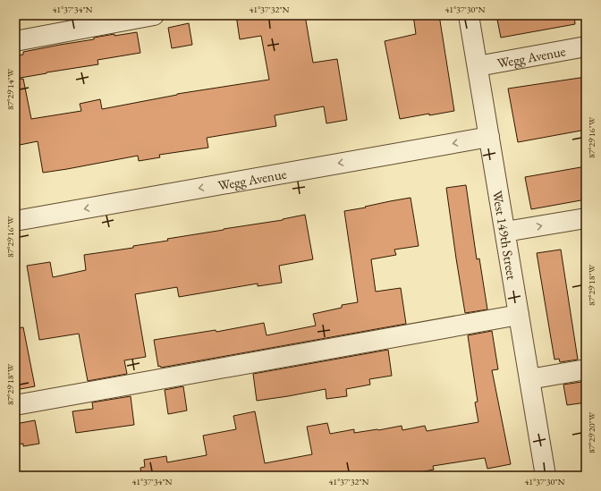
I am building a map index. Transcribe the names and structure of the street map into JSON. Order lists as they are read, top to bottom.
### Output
{
  "streets": {
    "street": ["Wegg Avenue", "West 149th Street"]
  },
  "crossings": [
    ["Wegg Avenue", "West 149th Street"]
  ],
  "one_way": ["Wegg Avenue"],
  "coordinates": [
    "41°37'34\"N",
    "41°37'32\"N",
    "41°37'30\"N",
    "87°29'14\"W",
    "87°29'16\"W",
    "87°29'18\"W",
    "87°29'20\"W"
  ]
}
